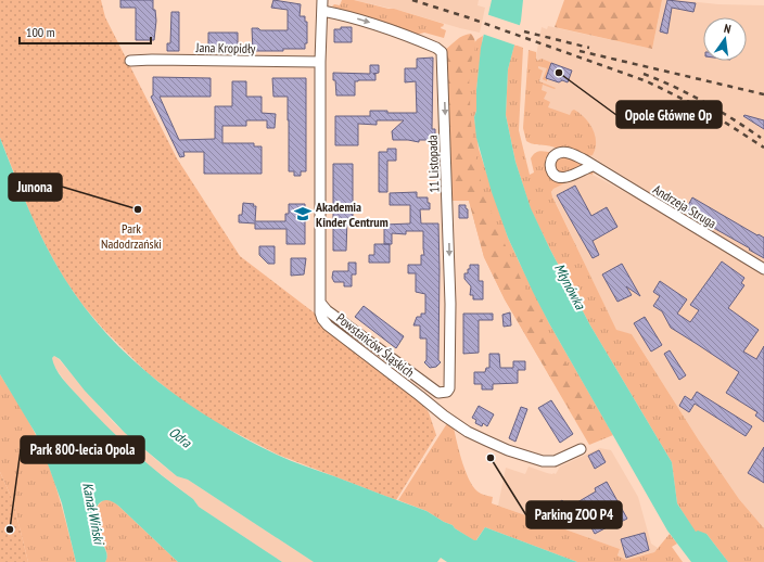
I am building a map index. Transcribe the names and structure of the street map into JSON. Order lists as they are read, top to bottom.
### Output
{
  "streets": {
    "street": [
      "Jana Kropidły",
      "11 Listopada",
      "Andrzeja Struga",
      "Powstańców Śląskich"
    ]
  },
  "crossings": [
    ["Jana Kropidły", "Powstańców Śląskich"],
    ["11 Listopada", "Powstańców Śląskich"]
  ],
  "water": ["Młynówka", "Odra", "Kanał Wiński"],
  "parks": ["Park Nadodrzański"],
  "places": {
    "other": [
      "Opole Główne Op",
      "Junona",
      "Parking ZOO P4",
      "Park 800-lecia Opola"
    ],
    "school or university": ["Akademia Kinder Centrum"]
  },
  "scale_bar": "100 m",
  "north": "top"
}
